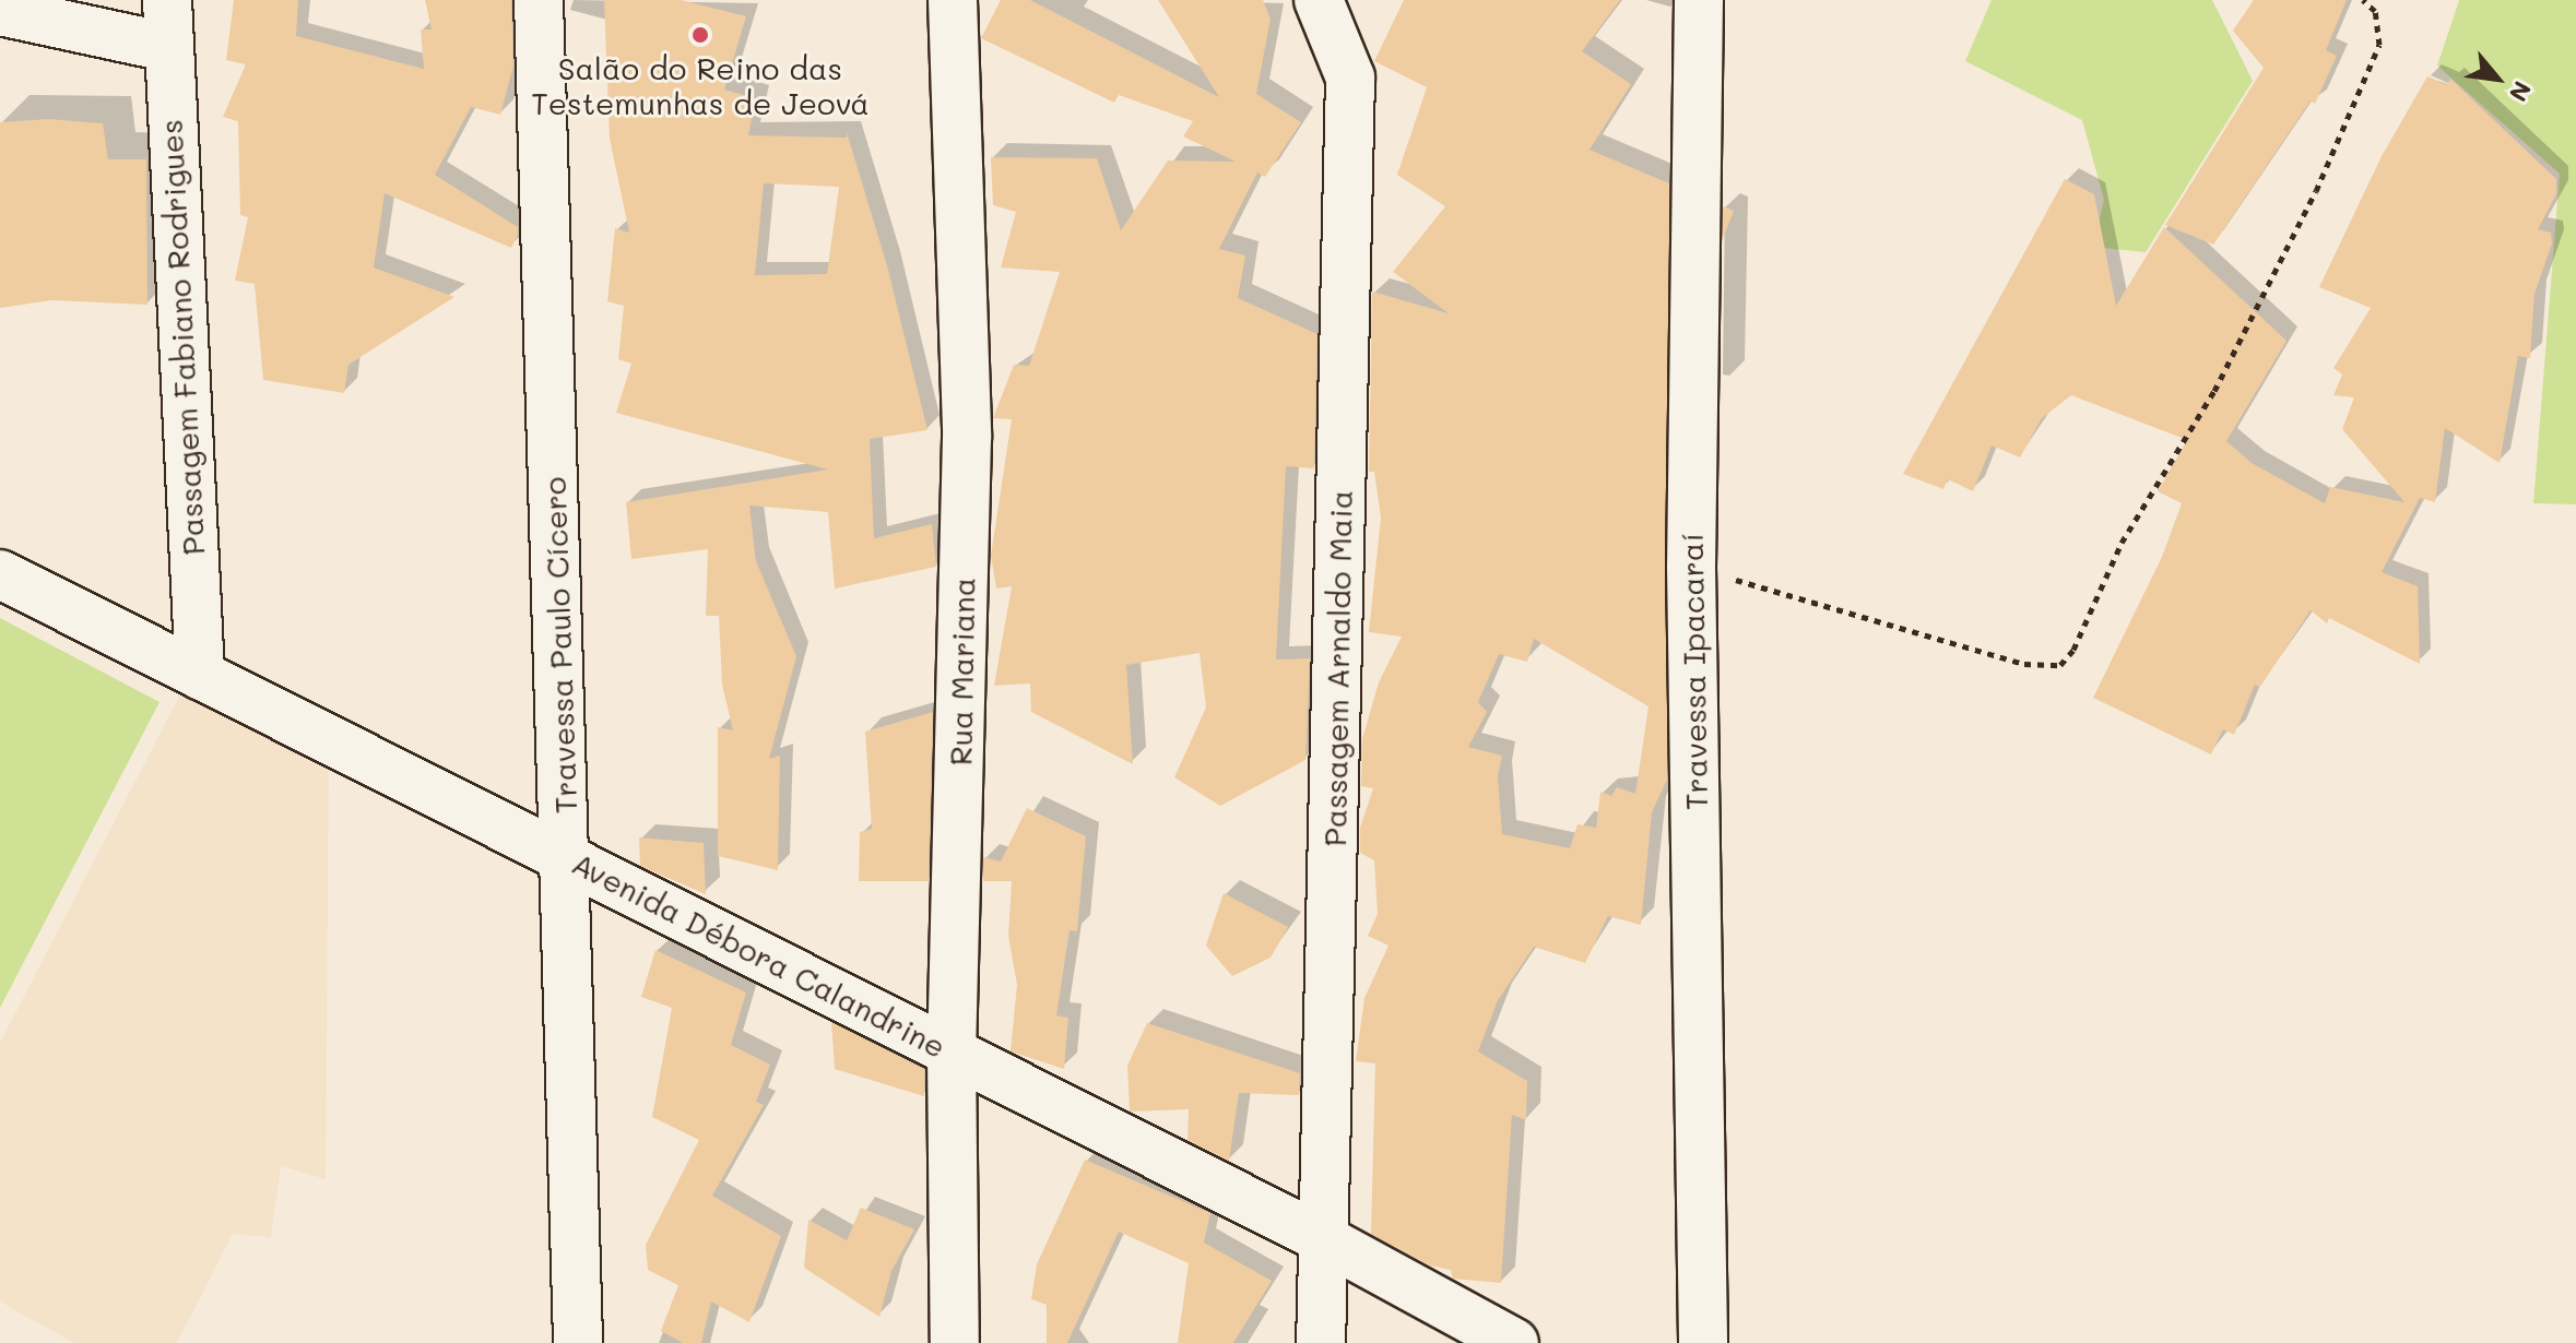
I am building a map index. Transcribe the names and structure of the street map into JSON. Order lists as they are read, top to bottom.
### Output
{
  "streets": {
    "street": [
      "Passagem Fabiano Rodrigues",
      "Travessa Paulo Cícero",
      "Passagem Arnaldo Maia",
      "Rua Mariana",
      "Travessa Ipacaraí",
      "Avenida Débora Calandrine"
    ]
  },
  "crossings": [
    ["Passagem Fabiano Rodrigues", "Avenida Débora Calandrine"],
    ["Travessa Paulo Cícero", "Avenida Débora Calandrine"],
    ["Passagem Arnaldo Maia", "Avenida Débora Calandrine"],
    ["Rua Mariana", "Avenida Débora Calandrine"]
  ],
  "places": ["Salão do Reino das Testemunhas de Jeová"],
  "north": "bottom right"
}
